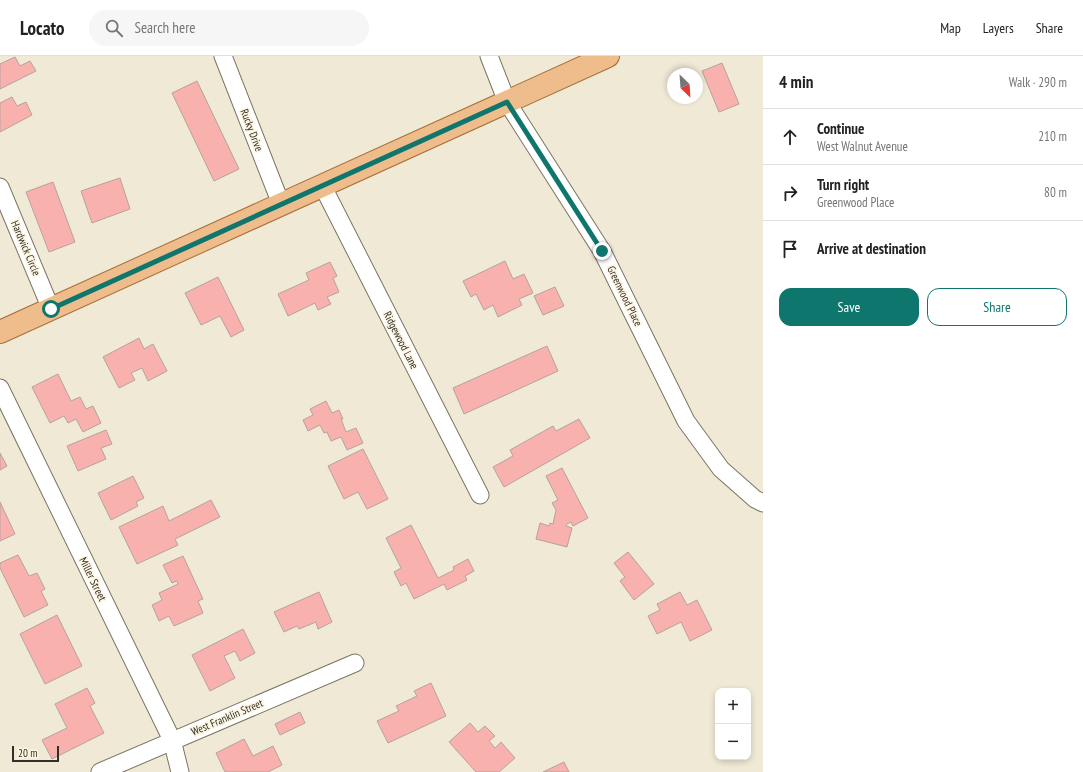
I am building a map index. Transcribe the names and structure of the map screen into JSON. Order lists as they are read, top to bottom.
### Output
{
  "streets": {
    "street": [
      "Rucky Drive",
      "Hardwick Circle",
      "Greenwood Place",
      "Ridgewood Lane",
      "Miller Street",
      "West Franklin Street"
    ]
  },
  "crossings": [
    ["Miller Street", "West Franklin Street"]
  ],
  "scale_bar": "20 m",
  "north": "bottom right",
  "page": {
    "header": "Locato",
    "search": "Search here",
    "nav": ["Map", "Layers", "Share"],
    "heading": ["4 min", "Walk · 290 m"],
    "list": [
      ["Continue", "West Walnut Avenue", "210 m"],
      ["Turn right", "Greenwood Place", "80 m"],
      "Arrive at destination"
    ],
    "buttons": ["Save", "Share"],
    "map_buttons": ["+", "−"],
    "scale": "20 m"
  }
}
